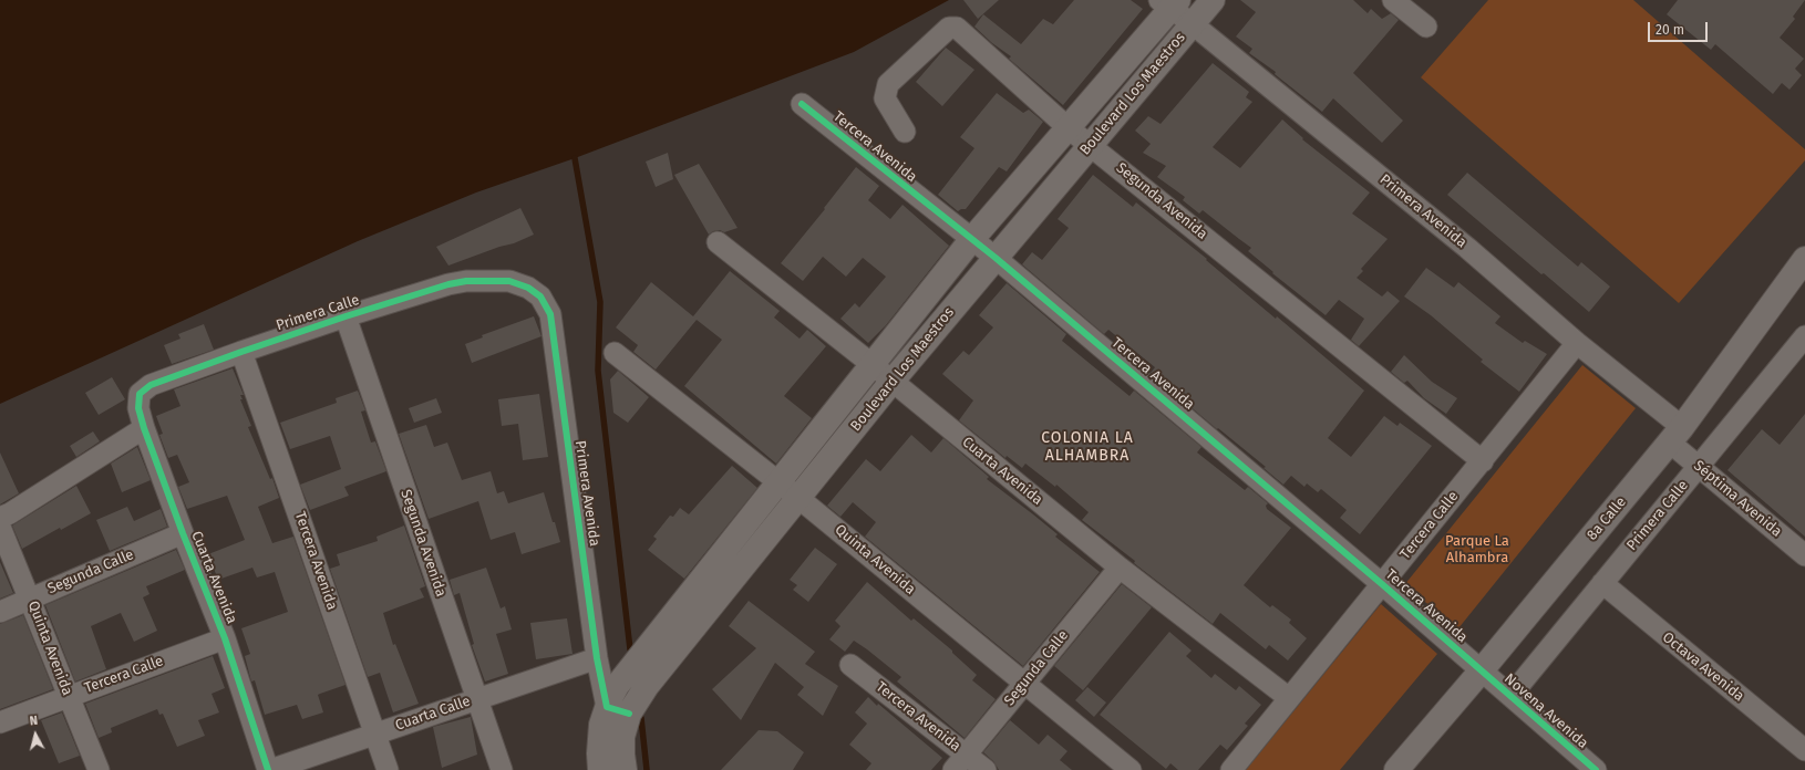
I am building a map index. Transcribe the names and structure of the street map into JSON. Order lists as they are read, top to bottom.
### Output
{
  "streets": {
    "street": [
      "Boulevard Los Maestros",
      "Tercera Avenida",
      "Segunda Avenida",
      "Primera Avenida",
      "Primera Calle",
      "Cuarta Avenida",
      "Séptima Avenida",
      "8a Calle",
      "Tercera Calle",
      "Quinta Avenida",
      "Segunda Calle",
      "Octava Avenida",
      "Novena Avenida",
      "Cuarta Calle"
    ]
  },
  "crossings": [
    ["Boulevard Los Maestros", "Tercera Avenida"],
    ["Boulevard Los Maestros", "Segunda Avenida"],
    ["Boulevard Los Maestros", "Primera Avenida"],
    ["Boulevard Los Maestros", "Cuarta Avenida"],
    ["Boulevard Los Maestros", "Quinta Avenida"],
    ["Tercera Avenida", "Primera Calle"],
    ["Tercera Avenida", "8a Calle"],
    ["Tercera Avenida", "Tercera Calle"],
    ["Tercera Avenida", "Segunda Calle"],
    ["Tercera Avenida", "Novena Avenida"],
    ["Tercera Avenida", "Cuarta Calle"],
    ["Segunda Avenida", "Primera Calle"],
    ["Segunda Avenida", "Tercera Calle"],
    ["Segunda Avenida", "Cuarta Calle"],
    ["Primera Avenida", "Primera Calle"],
    ["Primera Avenida", "Séptima Avenida"],
    ["Primera Avenida", "8a Calle"],
    ["Primera Avenida", "Tercera Calle"],
    ["Primera Avenida", "Cuarta Calle"],
    ["Primera Calle", "Cuarta Avenida"],
    ["Primera Calle", "Séptima Avenida"],
    ["Primera Calle", "Octava Avenida"],
    ["Primera Calle", "Novena Avenida"],
    ["Cuarta Avenida", "Tercera Calle"],
    ["Cuarta Avenida", "Segunda Calle"],
    ["Cuarta Avenida", "Cuarta Calle"],
    ["Séptima Avenida", "8a Calle"],
    ["8a Calle", "Novena Avenida"],
    ["Tercera Calle", "Quinta Avenida"],
    ["Quinta Avenida", "Segunda Calle"]
  ],
  "districts": ["COLONIA LA ALHAMBRA"],
  "parks": ["Parque La Alhambra"],
  "scale_bar": "20 m",
  "north": "top"
}
